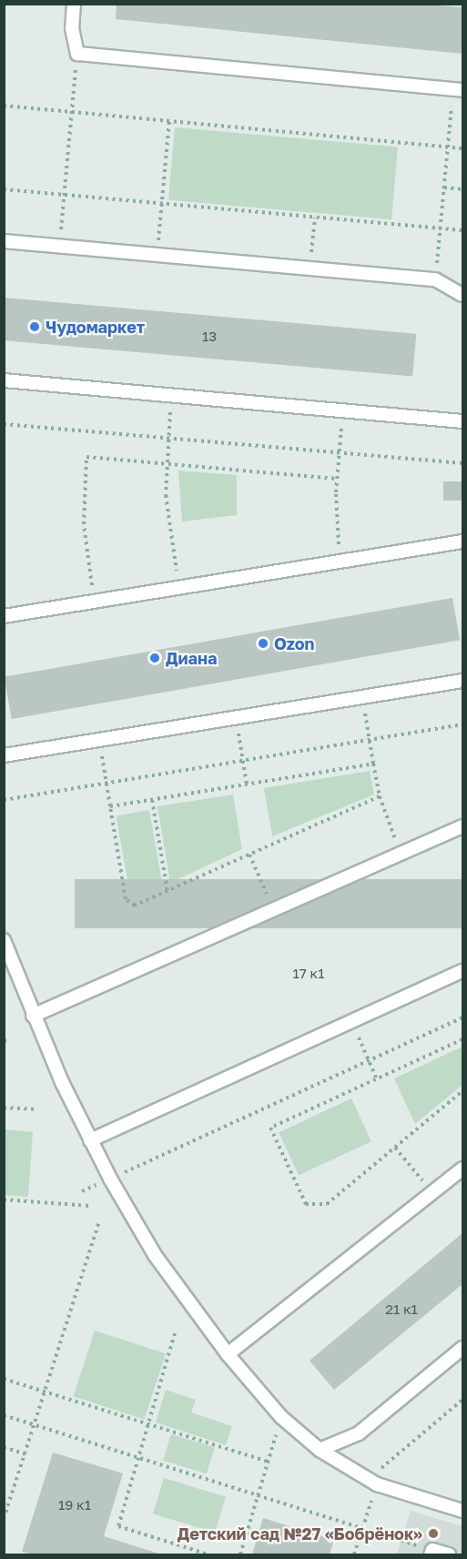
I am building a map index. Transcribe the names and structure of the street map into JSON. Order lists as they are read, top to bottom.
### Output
{
  "places": [
    "Чудомаркет",
    "Ozon",
    "Диана",
    "Детский сад №27 «Бобрёнок»"
  ],
  "house_numbers": [
    "13",
    "17 к1",
    "21 к1",
    "19 к1"
  ]
}
